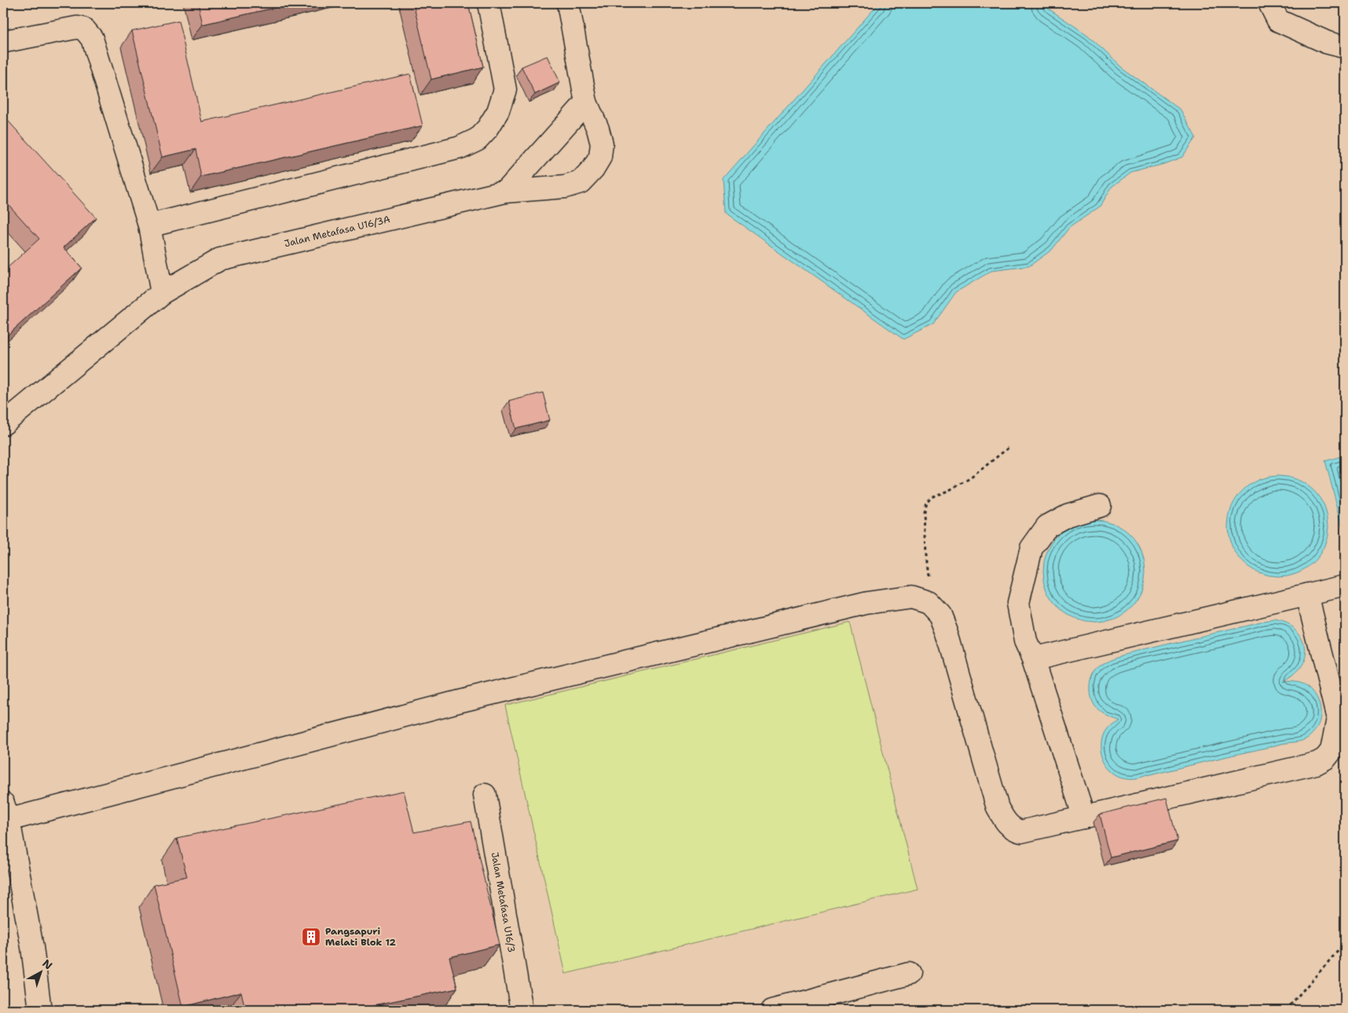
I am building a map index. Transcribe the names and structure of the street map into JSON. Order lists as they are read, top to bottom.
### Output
{
  "streets": {
    "street": ["Jalan Metafasa U16/3A", "Jalan Metafasa U16/3"]
  },
  "places": {
    "building": ["Pangsapuri Melati Blok 12"]
  },
  "north": "top right"
}
